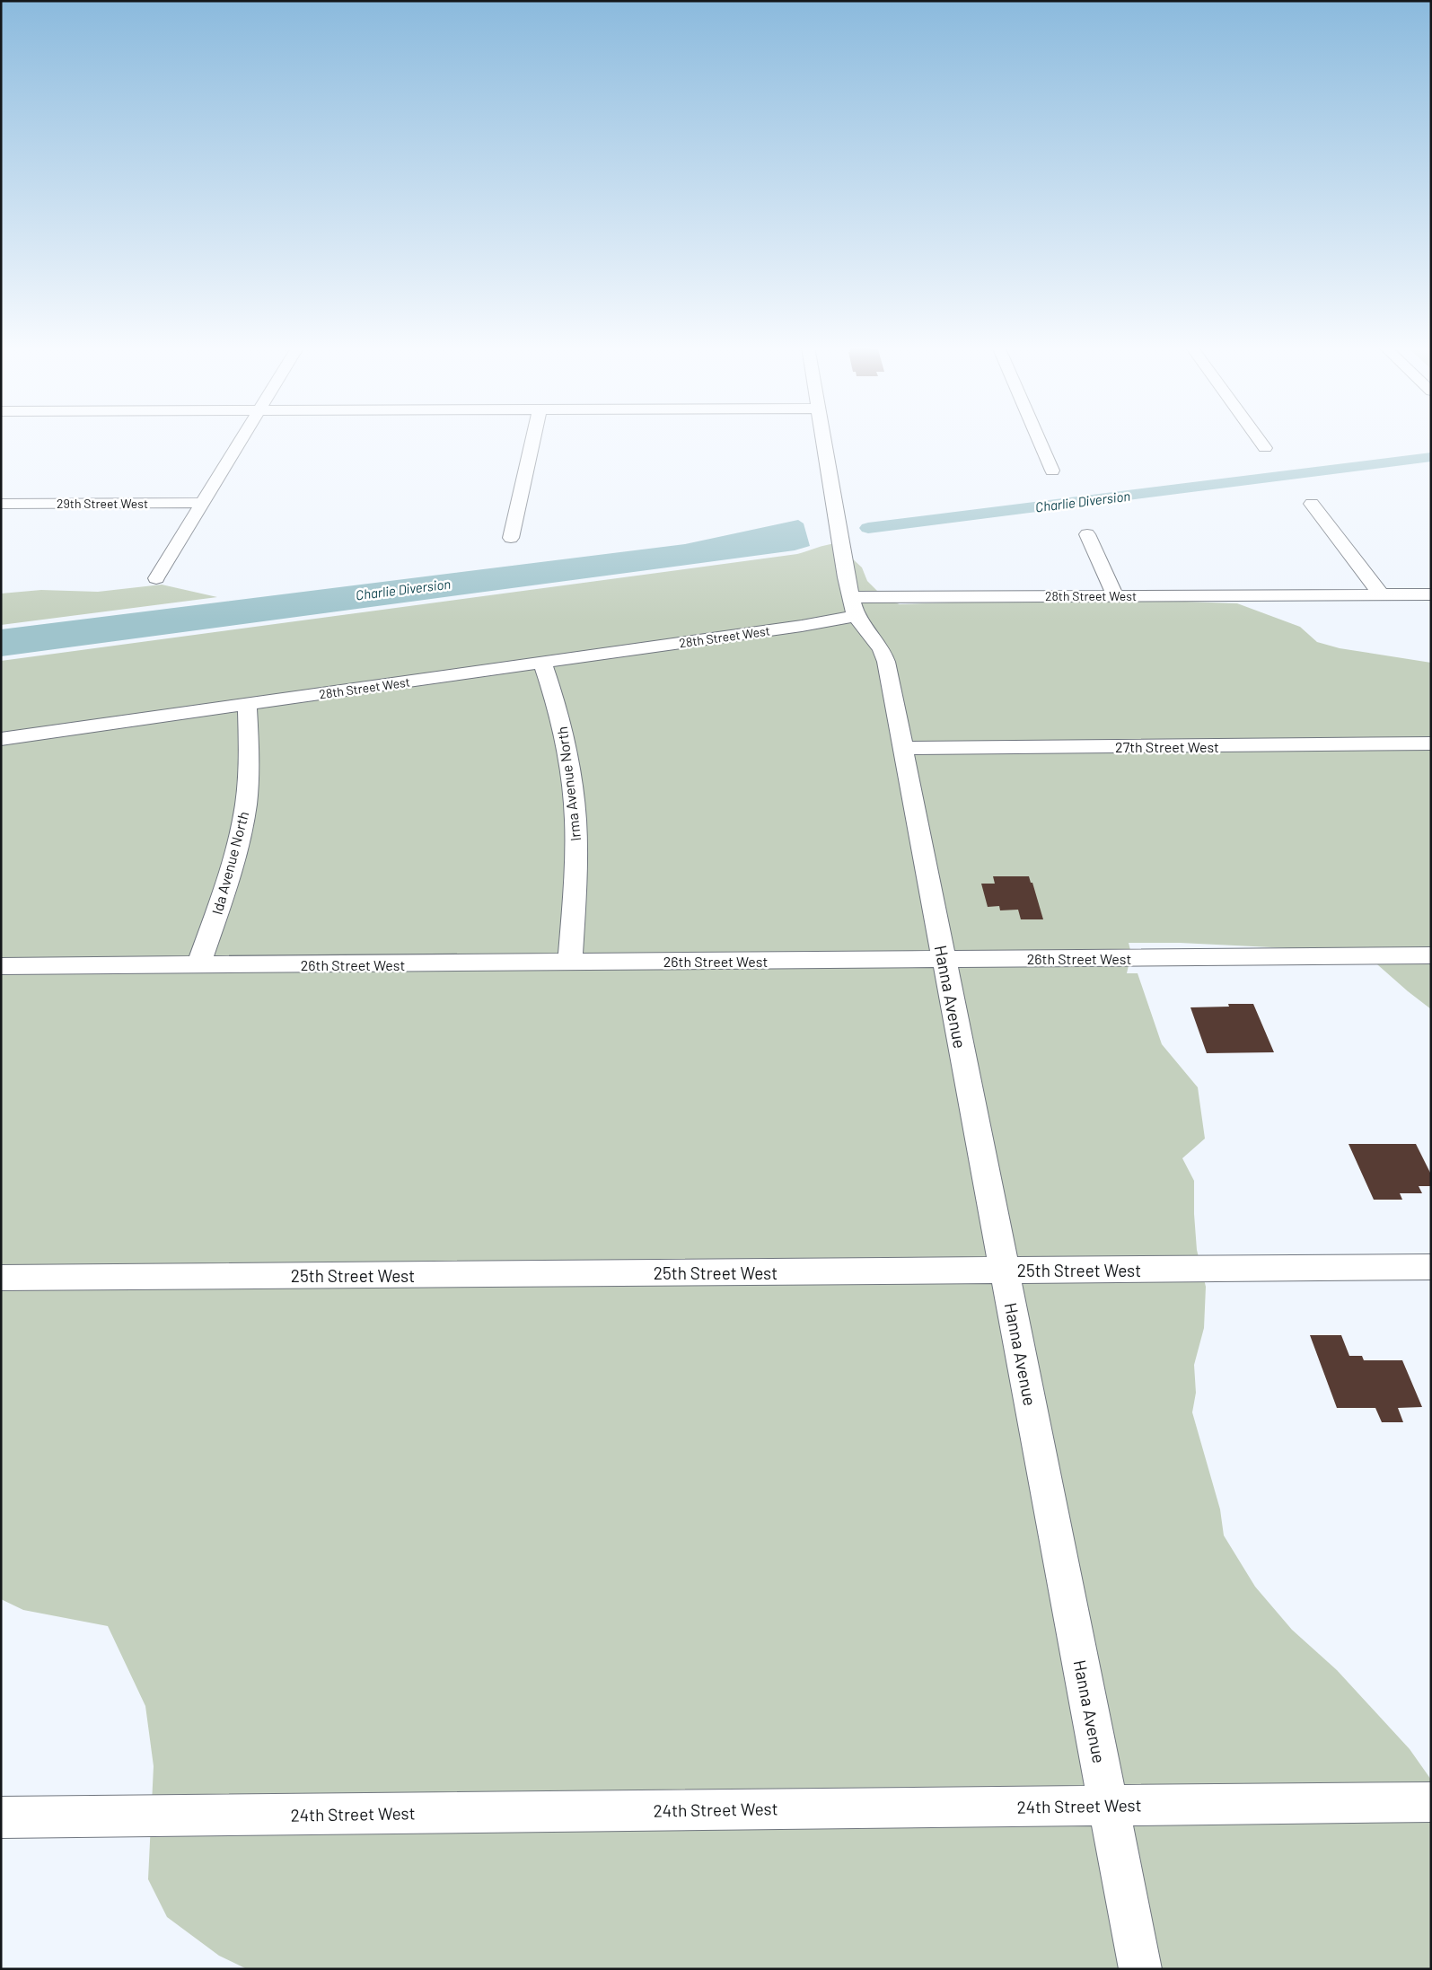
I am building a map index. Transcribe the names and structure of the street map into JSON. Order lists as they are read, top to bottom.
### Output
{
  "streets": {
    "street": [
      "29th Street West",
      "28th Street West",
      "27th Street West",
      "Irma Avenue North",
      "Ida Avenue North",
      "26th Street West",
      "Hanna Avenue",
      "25th Street West",
      "24th Street West"
    ]
  },
  "crossings": [
    ["28th Street West", "Irma Avenue North"],
    ["28th Street West", "Ida Avenue North"],
    ["28th Street West", "Hanna Avenue"],
    ["27th Street West", "Hanna Avenue"],
    ["Irma Avenue North", "26th Street West"],
    ["Ida Avenue North", "26th Street West"],
    ["26th Street West", "Hanna Avenue"],
    ["Hanna Avenue", "25th Street West"],
    ["Hanna Avenue", "24th Street West"]
  ],
  "water": ["Charlie Diversion"]
}
